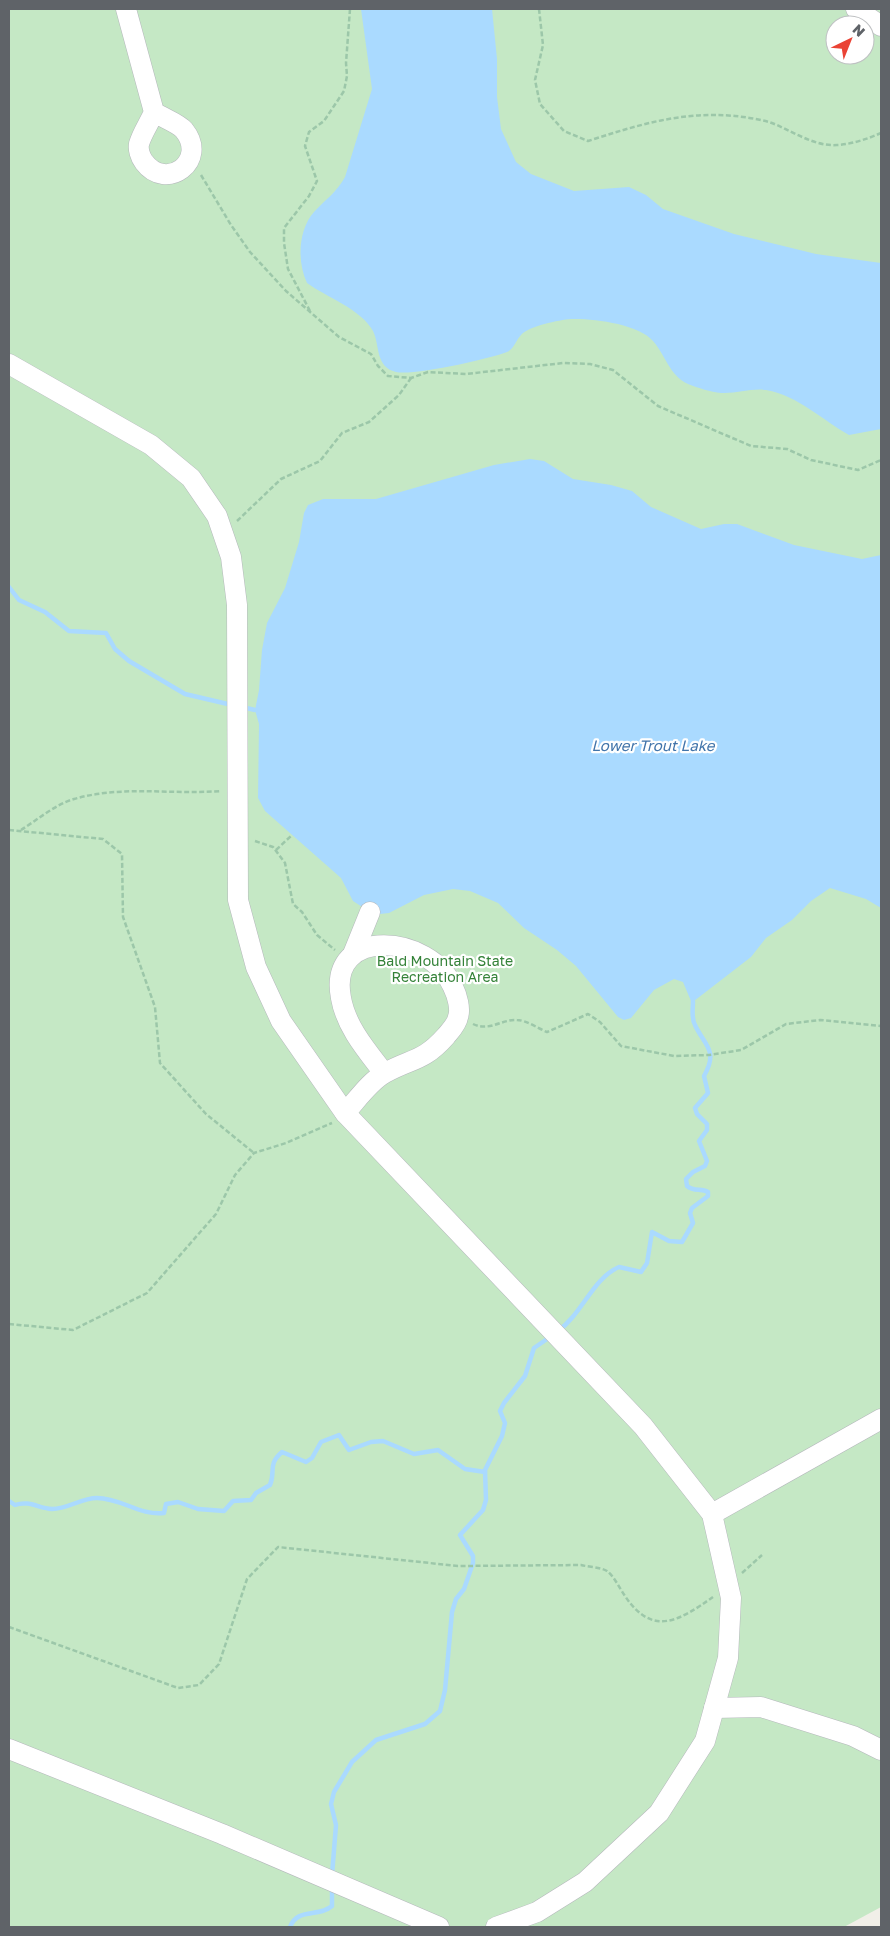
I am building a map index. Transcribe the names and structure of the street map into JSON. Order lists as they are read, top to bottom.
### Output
{
  "water": ["Lower Trout Lake"],
  "parks": ["Bald Mountain State Recreation Area"],
  "north": "top right"
}
